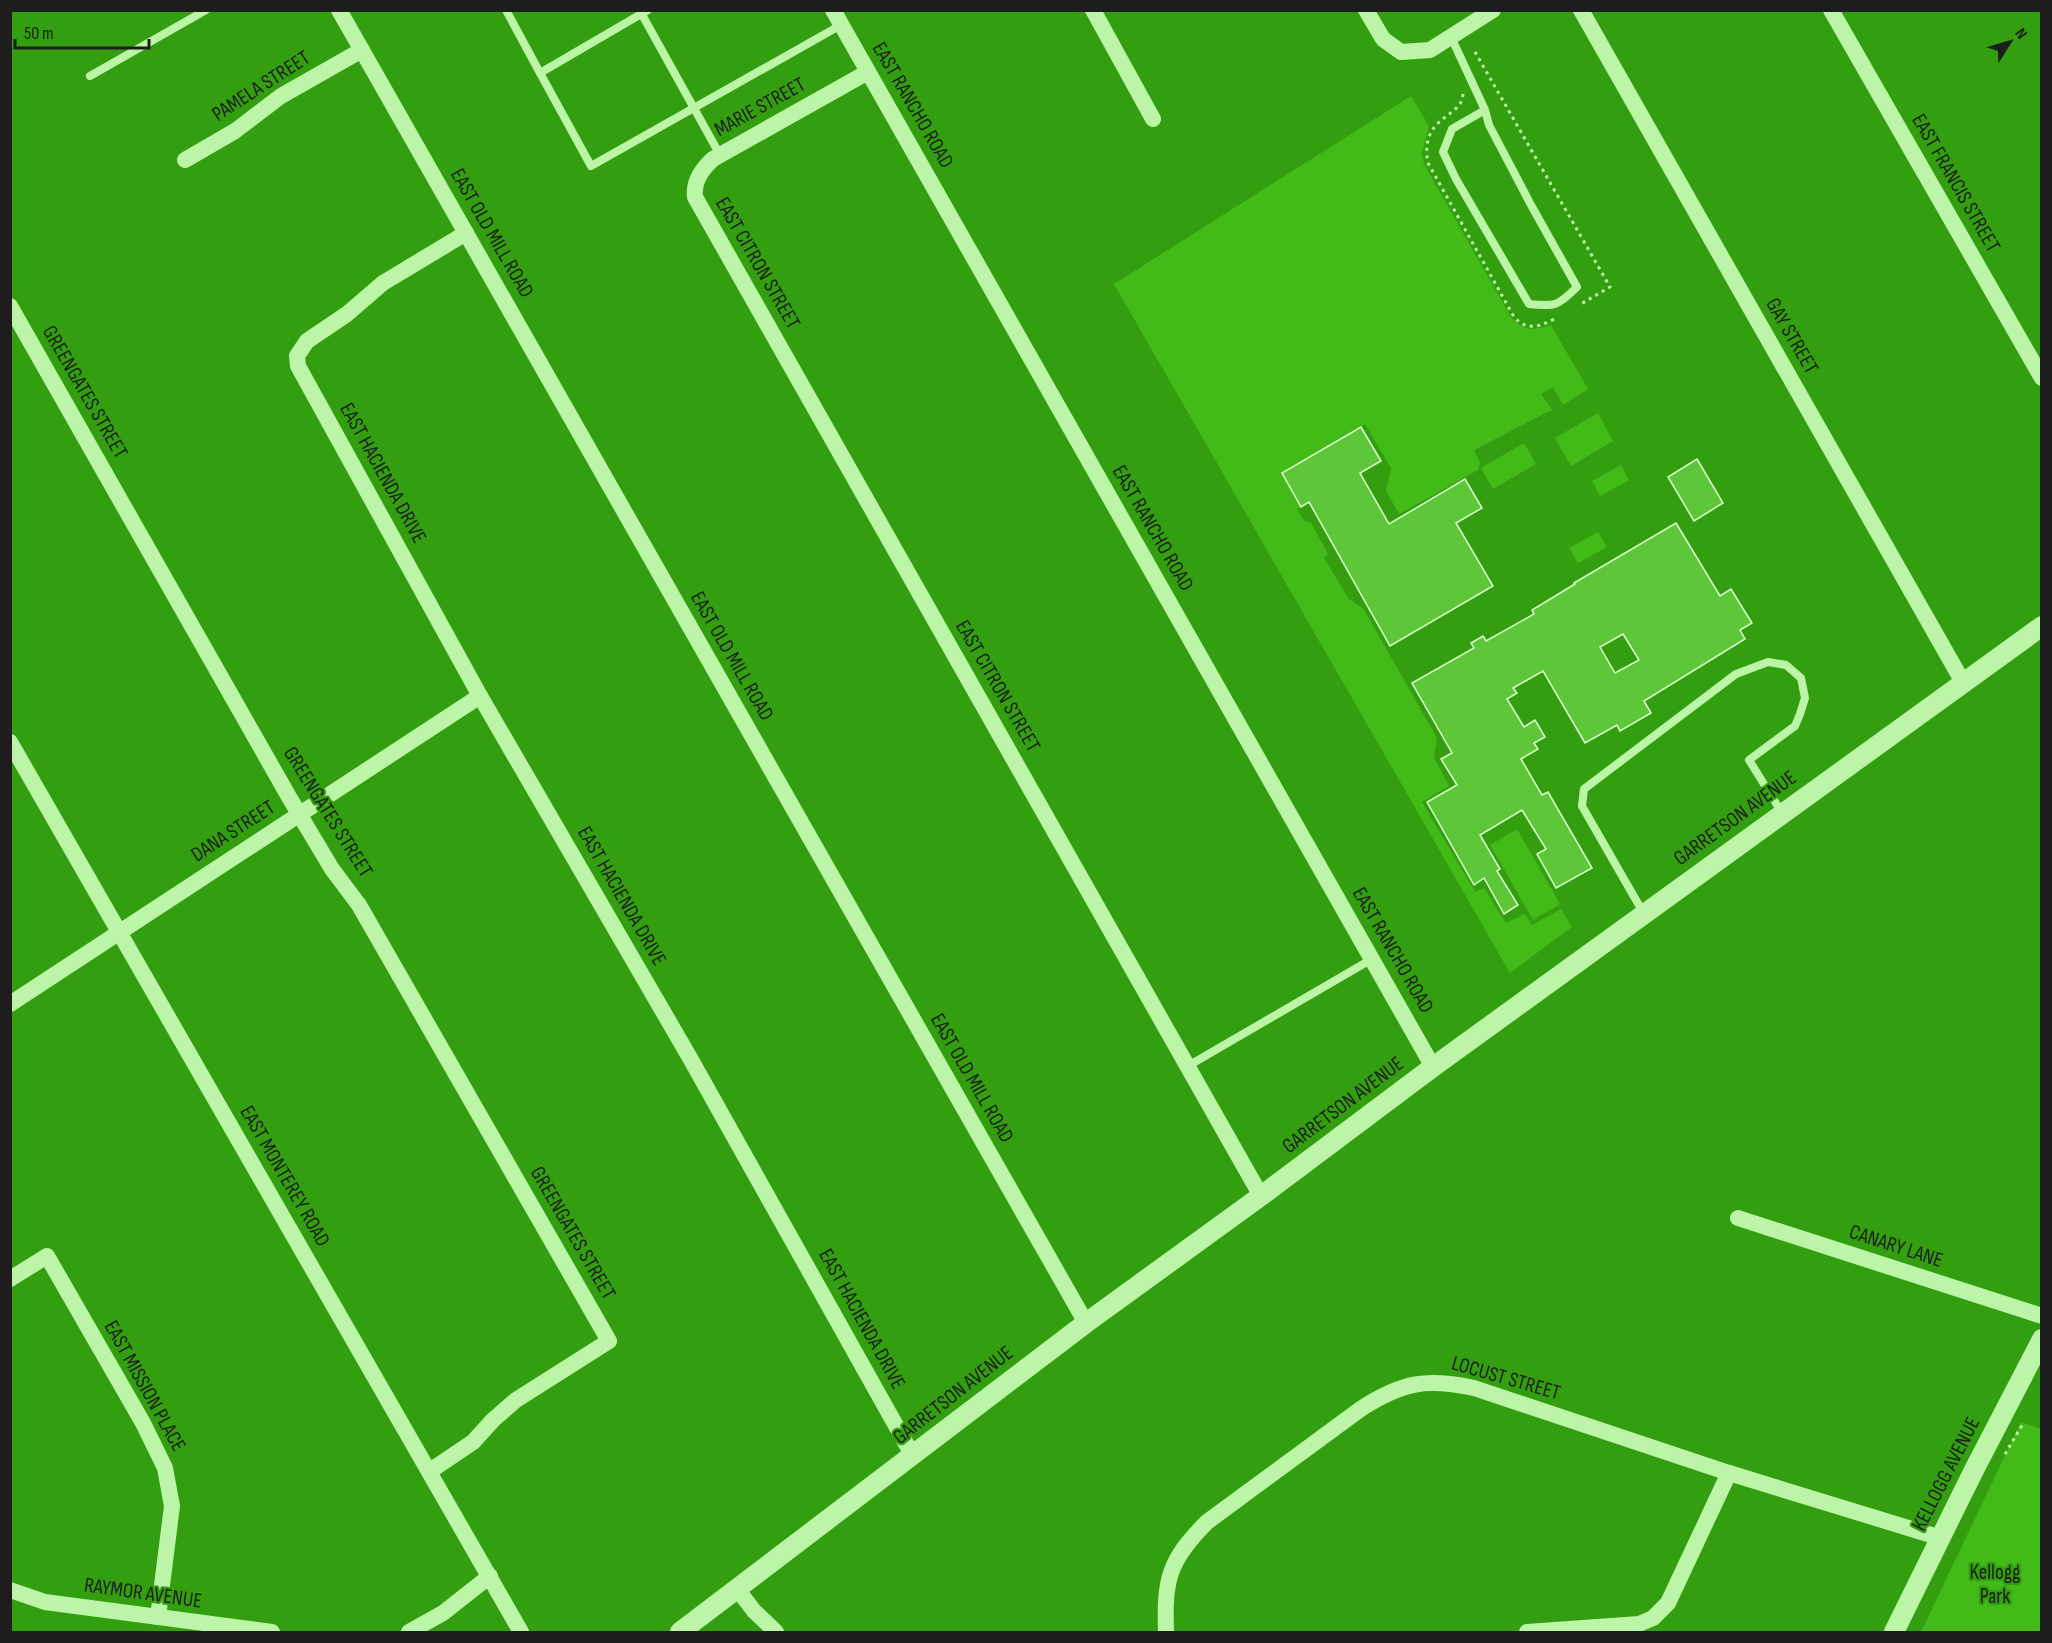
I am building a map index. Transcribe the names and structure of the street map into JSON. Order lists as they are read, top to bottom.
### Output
{
  "streets": {
    "street": [
      "PAMELA STREET",
      "EAST RANCHO ROAD",
      "MARIE STREET",
      "EAST FRANCIS STREET",
      "EAST OLD MILL ROAD",
      "EAST CITRON STREET",
      "GAY STREET",
      "GREENGATES STREET",
      "EAST HACIENDA DRIVE",
      "GARRETSON AVENUE",
      "DANA STREET",
      "EAST MONTEREY ROAD",
      "CANARY LANE",
      "LOCUST STREET",
      "EAST MISSION PLACE",
      "KELLOGG AVENUE",
      "RAYMOR AVENUE"
    ]
  },
  "crossings": [
    ["PAMELA STREET", "EAST OLD MILL ROAD"],
    ["EAST RANCHO ROAD", "MARIE STREET"],
    ["EAST RANCHO ROAD", "GARRETSON AVENUE"],
    ["MARIE STREET", "EAST CITRON STREET"],
    ["EAST OLD MILL ROAD", "EAST HACIENDA DRIVE"],
    ["EAST OLD MILL ROAD", "GARRETSON AVENUE"],
    ["EAST CITRON STREET", "GARRETSON AVENUE"],
    ["GAY STREET", "GARRETSON AVENUE"],
    ["GREENGATES STREET", "DANA STREET"],
    ["GREENGATES STREET", "EAST MONTEREY ROAD"],
    ["EAST HACIENDA DRIVE", "GARRETSON AVENUE"],
    ["EAST HACIENDA DRIVE", "DANA STREET"],
    ["DANA STREET", "EAST MONTEREY ROAD"],
    ["LOCUST STREET", "KELLOGG AVENUE"],
    ["EAST MISSION PLACE", "RAYMOR AVENUE"]
  ],
  "parks": ["Kellogg Park"],
  "scale_bar": "50 m",
  "north": "top right"
}
